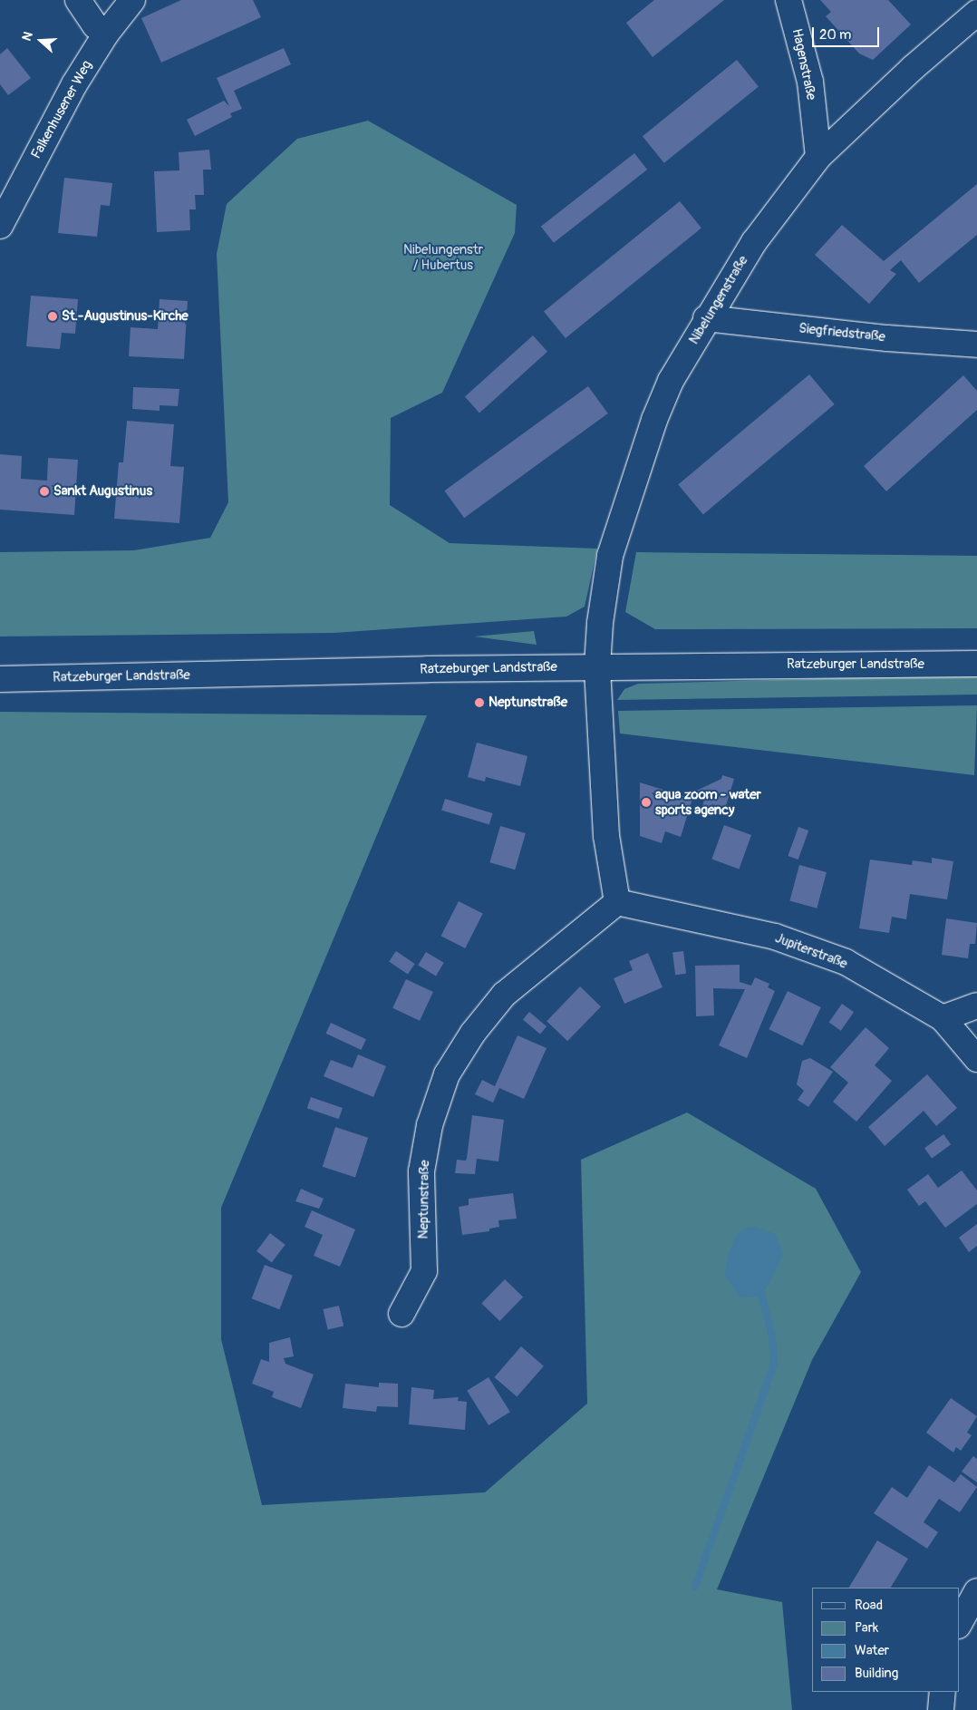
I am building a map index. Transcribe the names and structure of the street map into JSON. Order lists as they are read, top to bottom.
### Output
{
  "streets": {
    "street": [
      "Hagenstraße",
      "Falkenhusener Weg",
      "Nibelungenstraße",
      "Siegfriedstraße",
      "Ratzeburger Landstraße",
      "Jupiterstraße",
      "Neptunstraße"
    ]
  },
  "crossings": [
    ["Hagenstraße", "Nibelungenstraße"],
    ["Nibelungenstraße", "Siegfriedstraße"],
    ["Nibelungenstraße", "Ratzeburger Landstraße"],
    ["Jupiterstraße", "Neptunstraße"]
  ],
  "parks": ["Nibelungenstr / Hubertus"],
  "places": [
    "St.-Augustinus-Kirche",
    "Sankt Augustinus",
    "Neptunstraße",
    "aqua zoom - water sports agency"
  ],
  "legend": [
    "Road",
    "Park",
    "Water",
    "Building"
  ],
  "scale_bar": "20 m",
  "north": "left"
}
